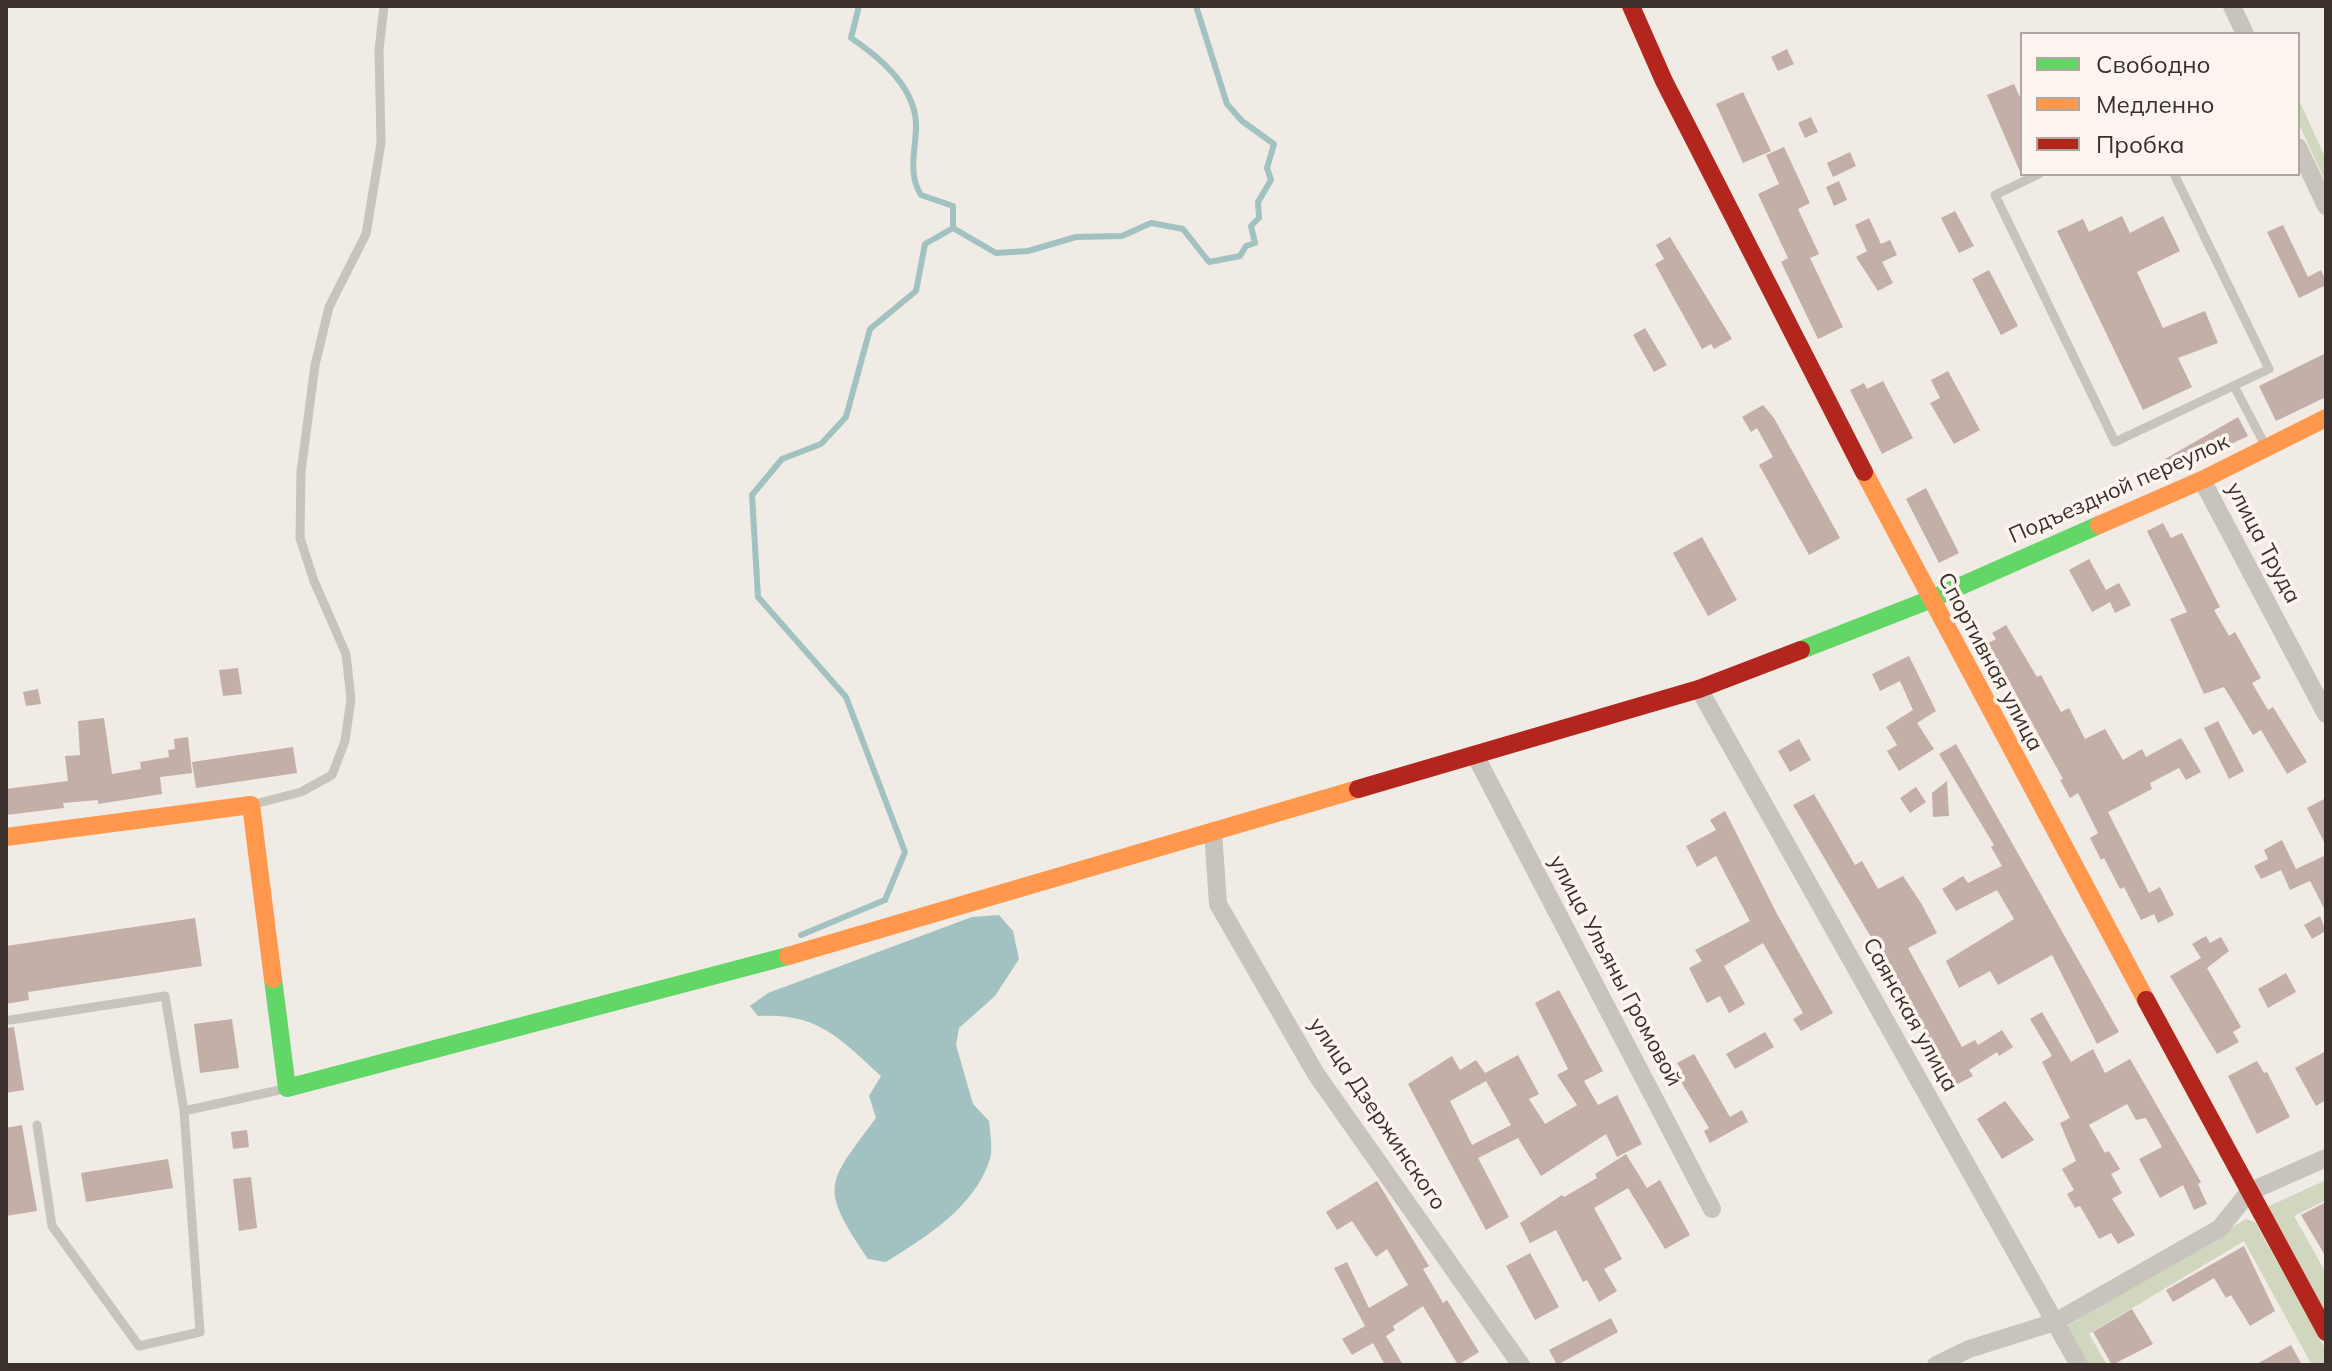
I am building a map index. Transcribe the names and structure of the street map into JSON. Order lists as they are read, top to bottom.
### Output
{
  "streets": {
    "street": [
      "Подъездной переулок",
      "улица Труда",
      "Спортивная улица",
      "улица Ульяны Громовой",
      "Саянская улица",
      "улица Дзержинского"
    ]
  },
  "crossings": [
    ["Подъездной переулок", "улица Труда"],
    ["Подъездной переулок", "Спортивная улица"],
    ["Подъездной переулок", "улица Ульяны Громовой"],
    ["Подъездной переулок", "Саянская улица"],
    ["Подъездной переулок", "улица Дзержинского"]
  ],
  "legend": ["Свободно", "Медленно", "Пробка"]
}
